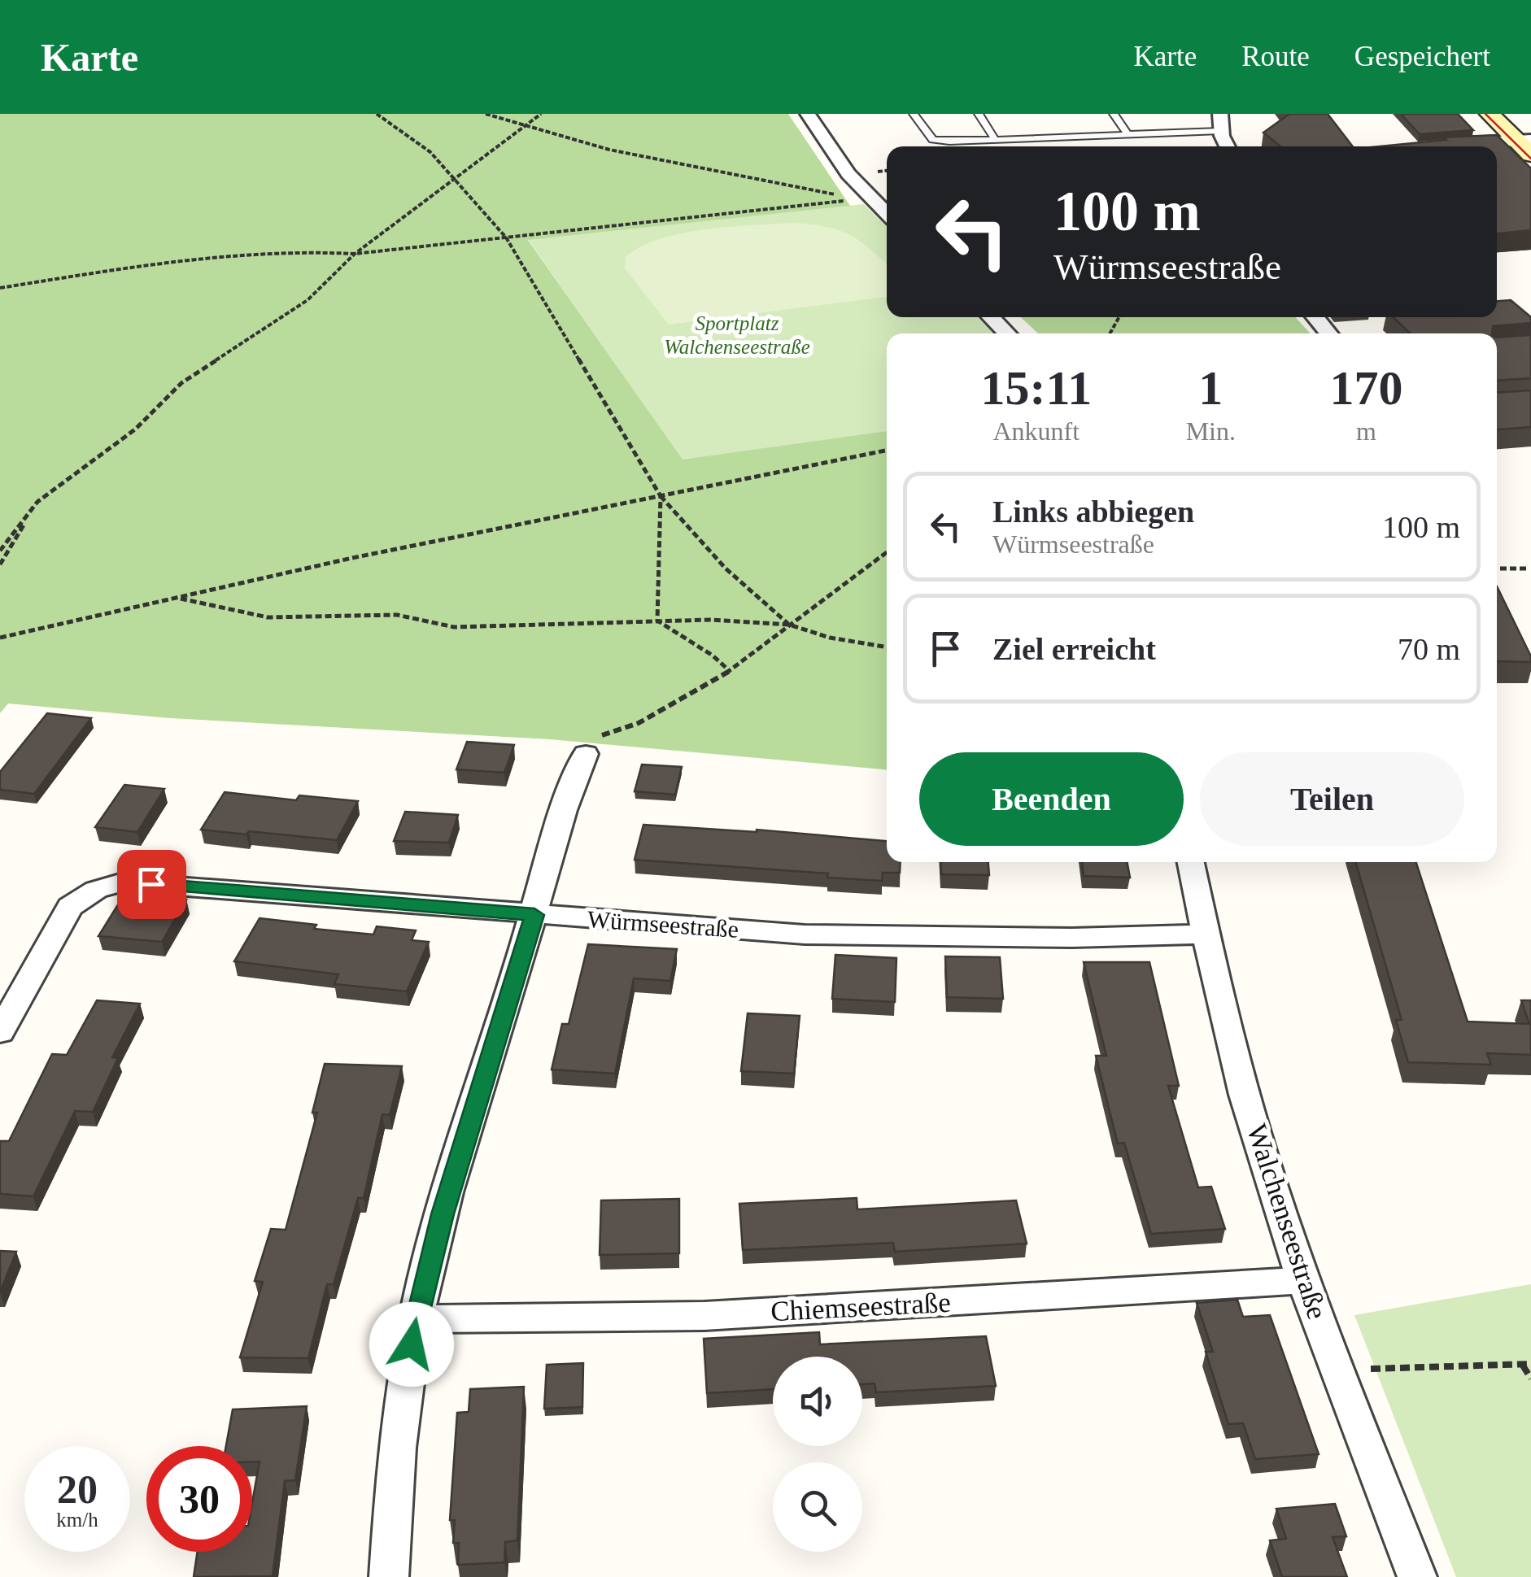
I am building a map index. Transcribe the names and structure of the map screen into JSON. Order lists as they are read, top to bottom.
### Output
{
  "streets": {
    "street": ["Würmseestraße", "Walchenseestraße", "Chiemseestraße"]
  },
  "crossings": [
    ["Würmseestraße", "Walchenseestraße"],
    ["Walchenseestraße", "Chiemseestraße"]
  ],
  "parks": ["Sportplatz Walchenseestraße"],
  "page": {
    "header": "Karte",
    "nav": ["Karte", "Route", "Gespeichert"],
    "turn": ["100 m", "Würmseestraße"],
    "eta": [
      "15:11",
      "Ankunft",
      "1",
      "Min.",
      "170",
      "m"
    ],
    "list": [
      {
        "name": "Links abbiegen",
        "note": "Würmseestraße",
        "value": "100 m"
      },
      {
        "name": "Ziel erreicht",
        "value": "70 m"
      }
    ],
    "buttons": ["Beenden", "Teilen"],
    "speed": "20 km/h",
    "limit": "30"
  }
}
